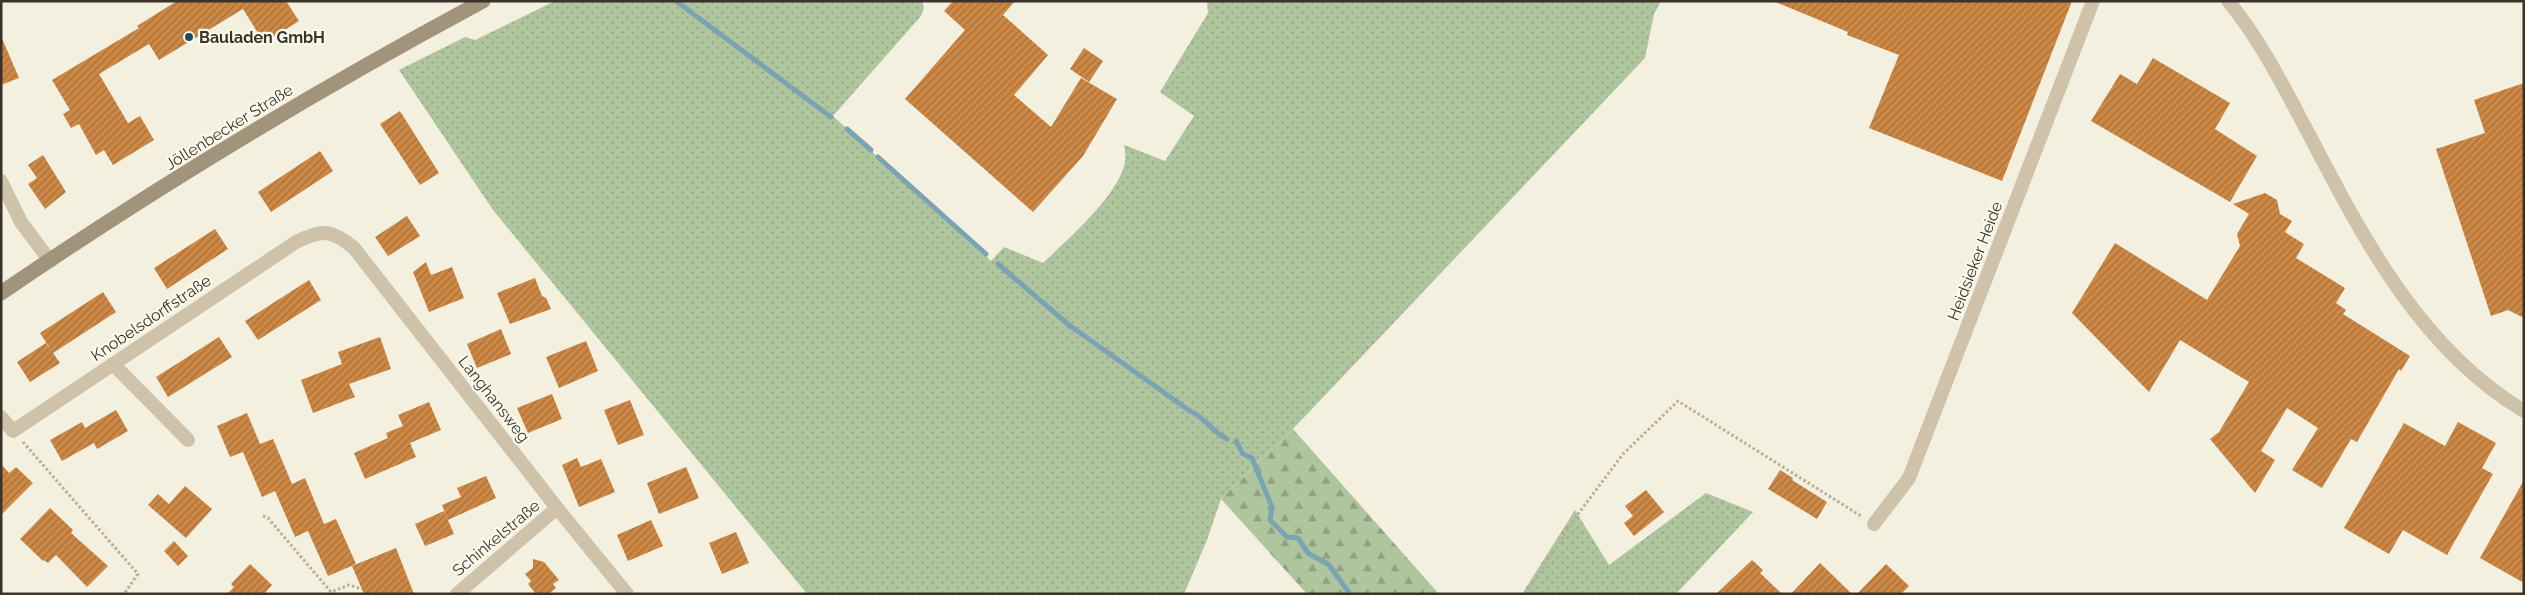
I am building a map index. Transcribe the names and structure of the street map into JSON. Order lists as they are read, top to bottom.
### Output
{
  "streets": {
    "main road": ["Jöllenbecker Straße"],
    "street": [
      "Heidsieker Heide",
      "Knobelsdorffstraße",
      "Langhansweg",
      "Schinkelstraße"
    ]
  },
  "crossings": [
    ["Knobelsdorffstraße", "Langhansweg"],
    ["Langhansweg", "Schinkelstraße"]
  ],
  "places": ["Bauladen GmbH"]
}
